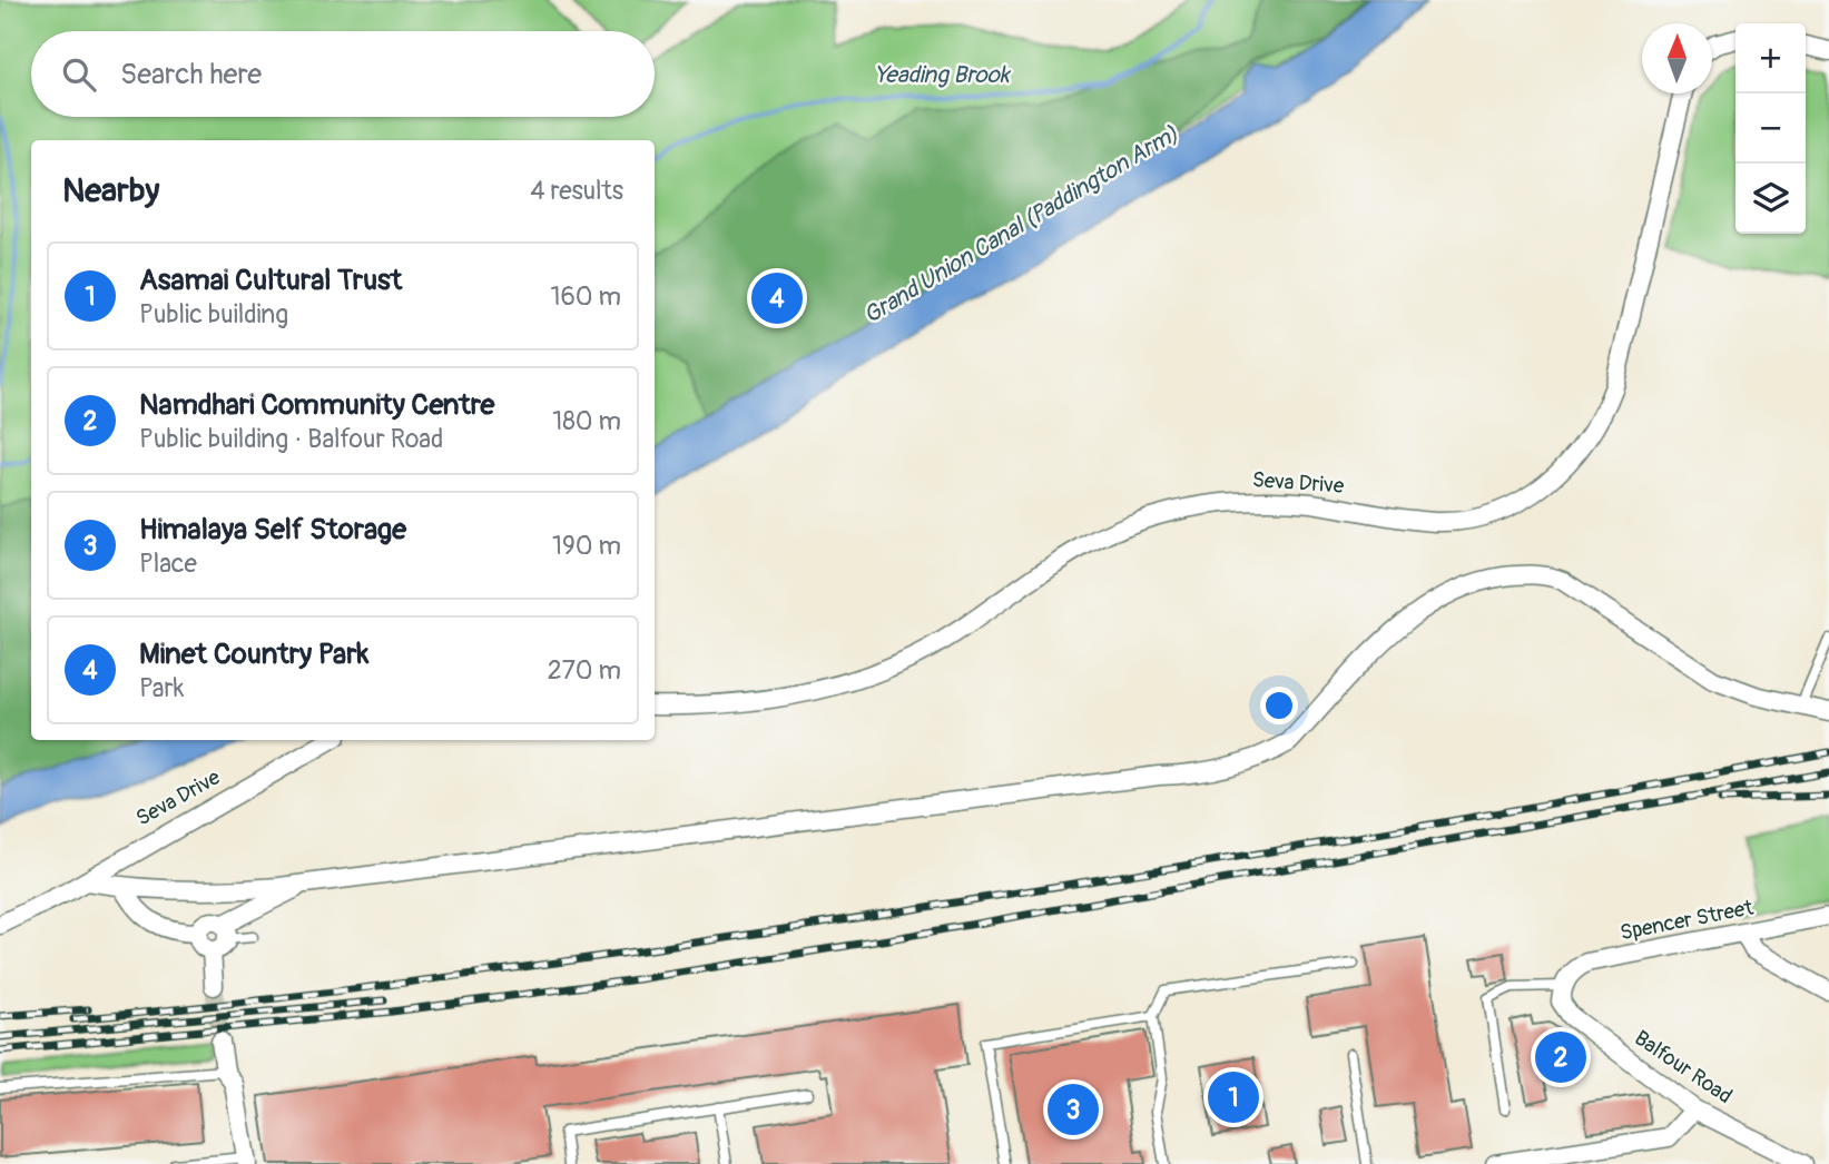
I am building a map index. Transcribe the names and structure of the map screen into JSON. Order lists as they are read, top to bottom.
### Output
{
  "streets": {
    "street": ["Seva Drive", "Spencer Street", "Balfour Road"]
  },
  "crossings": [
    ["Spencer Street", "Balfour Road"]
  ],
  "water": ["Yeading Brook", "Grand Union Canal (Paddington Arm)"],
  "north": "top",
  "page": {
    "map_buttons": ["+", "−"],
    "search": "Search here",
    "heading": ["Nearby", "4 results"],
    "list": [
      {
        "mark": "1",
        "name": "Asamai Cultural Trust",
        "note": "Public building",
        "value": "160 m"
      },
      {
        "mark": "2",
        "name": "Namdhari Community Centre",
        "note": "Public building · Balfour Road",
        "value": "180 m"
      },
      {
        "mark": "3",
        "name": "Himalaya Self Storage",
        "note": "Place",
        "value": "190 m"
      },
      {
        "mark": "4",
        "name": "Minet Country Park",
        "note": "Park",
        "value": "270 m"
      }
    ],
    "pins": [
      "4",
      "2",
      "1",
      "3"
    ]
  }
}
